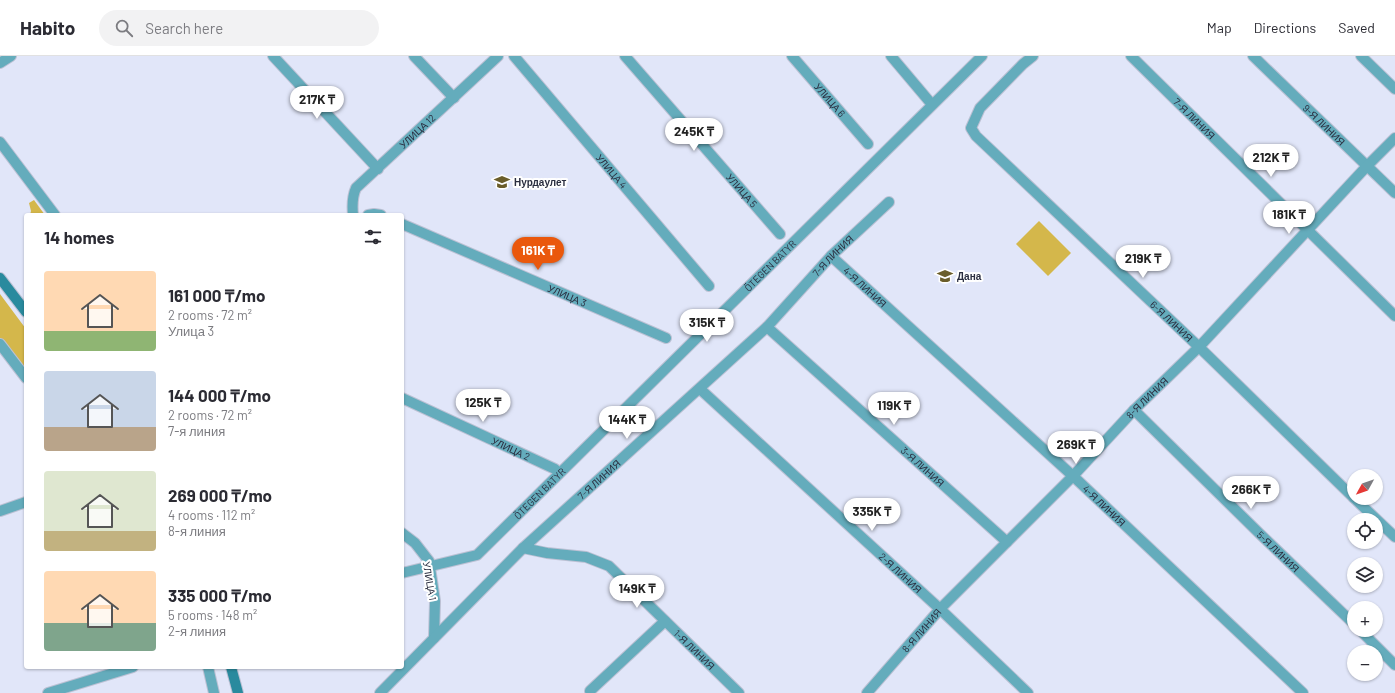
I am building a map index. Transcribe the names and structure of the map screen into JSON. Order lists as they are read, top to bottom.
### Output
{
  "streets": {
    "street": [
      "УЛИЦА 6",
      "7-Я ЛИНИЯ",
      "9-Я ЛИНИЯ",
      "УЛИЦА 12",
      "УЛИЦА 4",
      "УЛИЦА 5",
      "ÖTEGEN BATYR",
      "4-Я ЛИНИЯ",
      "УЛИЦА 3",
      "6-Я ЛИНИЯ",
      "8-Я ЛИНИЯ",
      "УЛИЦА 2",
      "3-Я ЛИНИЯ",
      "5-Я ЛИНИЯ",
      "2-Я ЛИНИЯ",
      "УЛИЦА 1",
      "1-Я ЛИНИЯ"
    ]
  },
  "crossings": [
    ["7-Я ЛИНИЯ", "4-Я ЛИНИЯ"],
    ["7-Я ЛИНИЯ", "8-Я ЛИНИЯ"],
    ["7-Я ЛИНИЯ", "3-Я ЛИНИЯ"],
    ["7-Я ЛИНИЯ", "2-Я ЛИНИЯ"],
    ["7-Я ЛИНИЯ", "УЛИЦА 1"],
    ["7-Я ЛИНИЯ", "1-Я ЛИНИЯ"],
    ["9-Я ЛИНИЯ", "8-Я ЛИНИЯ"],
    ["4-Я ЛИНИЯ", "8-Я ЛИНИЯ"],
    ["6-Я ЛИНИЯ", "8-Я ЛИНИЯ"],
    ["8-Я ЛИНИЯ", "3-Я ЛИНИЯ"],
    ["8-Я ЛИНИЯ", "5-Я ЛИНИЯ"],
    ["8-Я ЛИНИЯ", "2-Я ЛИНИЯ"]
  ],
  "places": {
    "school or university": ["Нурдаулет", "Дана"]
  },
  "north": "bottom left",
  "page": {
    "header": "Habito",
    "search": "Search here",
    "nav": ["Map", "Directions", "Saved"],
    "price": [
      "217K ₸",
      "245K ₸",
      "212K ₸",
      "181K ₸",
      "161K ₸",
      "219K ₸",
      "315K ₸",
      "125K ₸",
      "119K ₸",
      "144K ₸",
      "269K ₸",
      "266K ₸",
      "335K ₸",
      "149K ₸"
    ],
    "heading": "14 homes",
    "list": [
      {
        "name": "161 000 ₸/mo",
        "note": "2 rooms · 72 m² · Улица 3"
      },
      {
        "name": "144 000 ₸/mo",
        "note": "2 rooms · 72 m² · 7-я линия"
      },
      {
        "name": "269 000 ₸/mo",
        "note": "4 rooms · 112 m² · 8-я линия"
      },
      {
        "name": "335 000 ₸/mo",
        "note": "5 rooms · 148 m² · 2-я линия"
      }
    ],
    "map_buttons": ["+", "−"]
  }
}
